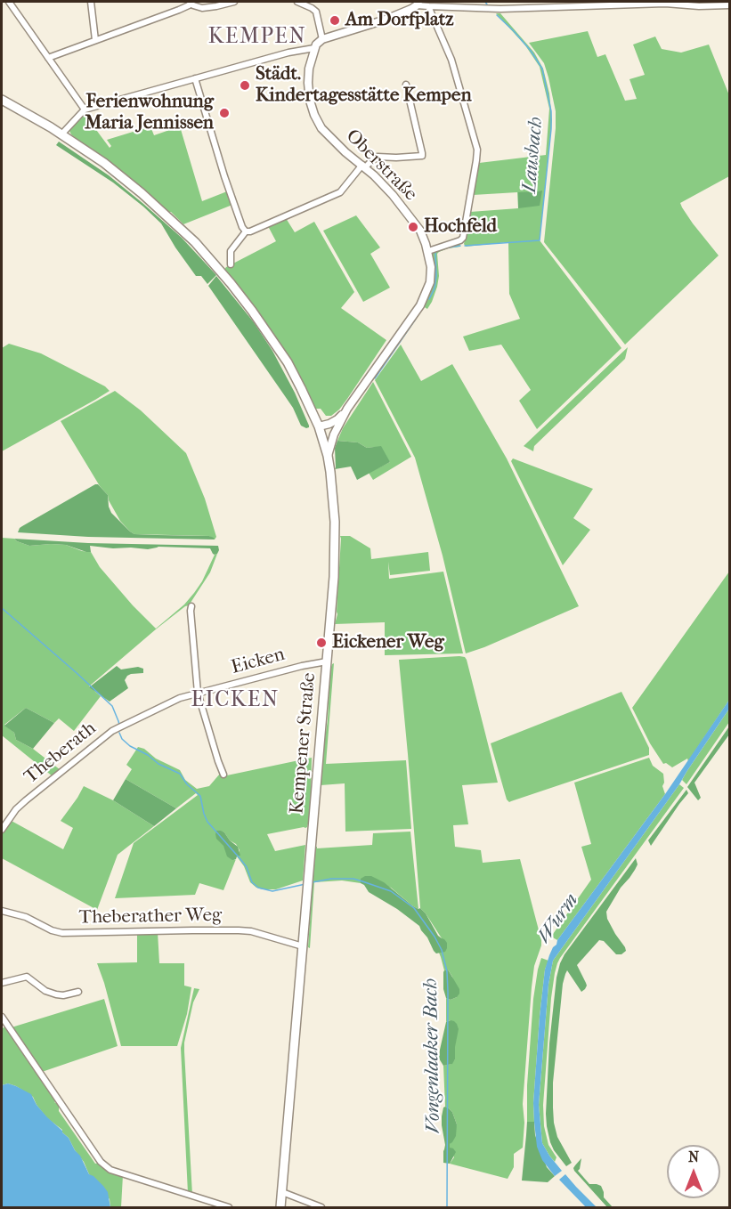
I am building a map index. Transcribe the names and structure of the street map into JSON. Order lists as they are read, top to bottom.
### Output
{
  "streets": {
    "main road": ["Kempener Straße"],
    "street": [
      "Oberstraße",
      "Eicken",
      "Theberath",
      "Theberather Weg"
    ]
  },
  "crossings": [
    ["Eicken", "Kempener Straße"],
    ["Eicken", "Theberath"],
    ["Kempener Straße", "Theberather Weg"]
  ],
  "districts": ["KEMPEN", "EICKEN"],
  "water": ["Lausbach", "Wurm", "Vongenlaaker Bach"],
  "places": [
    "Am Dorfplatz",
    "Städt. Kindertagesstätte Kempen",
    "Ferienwohnung Maria Jennissen",
    "Hochfeld",
    "Eickener Weg"
  ],
  "north": "top"
}
